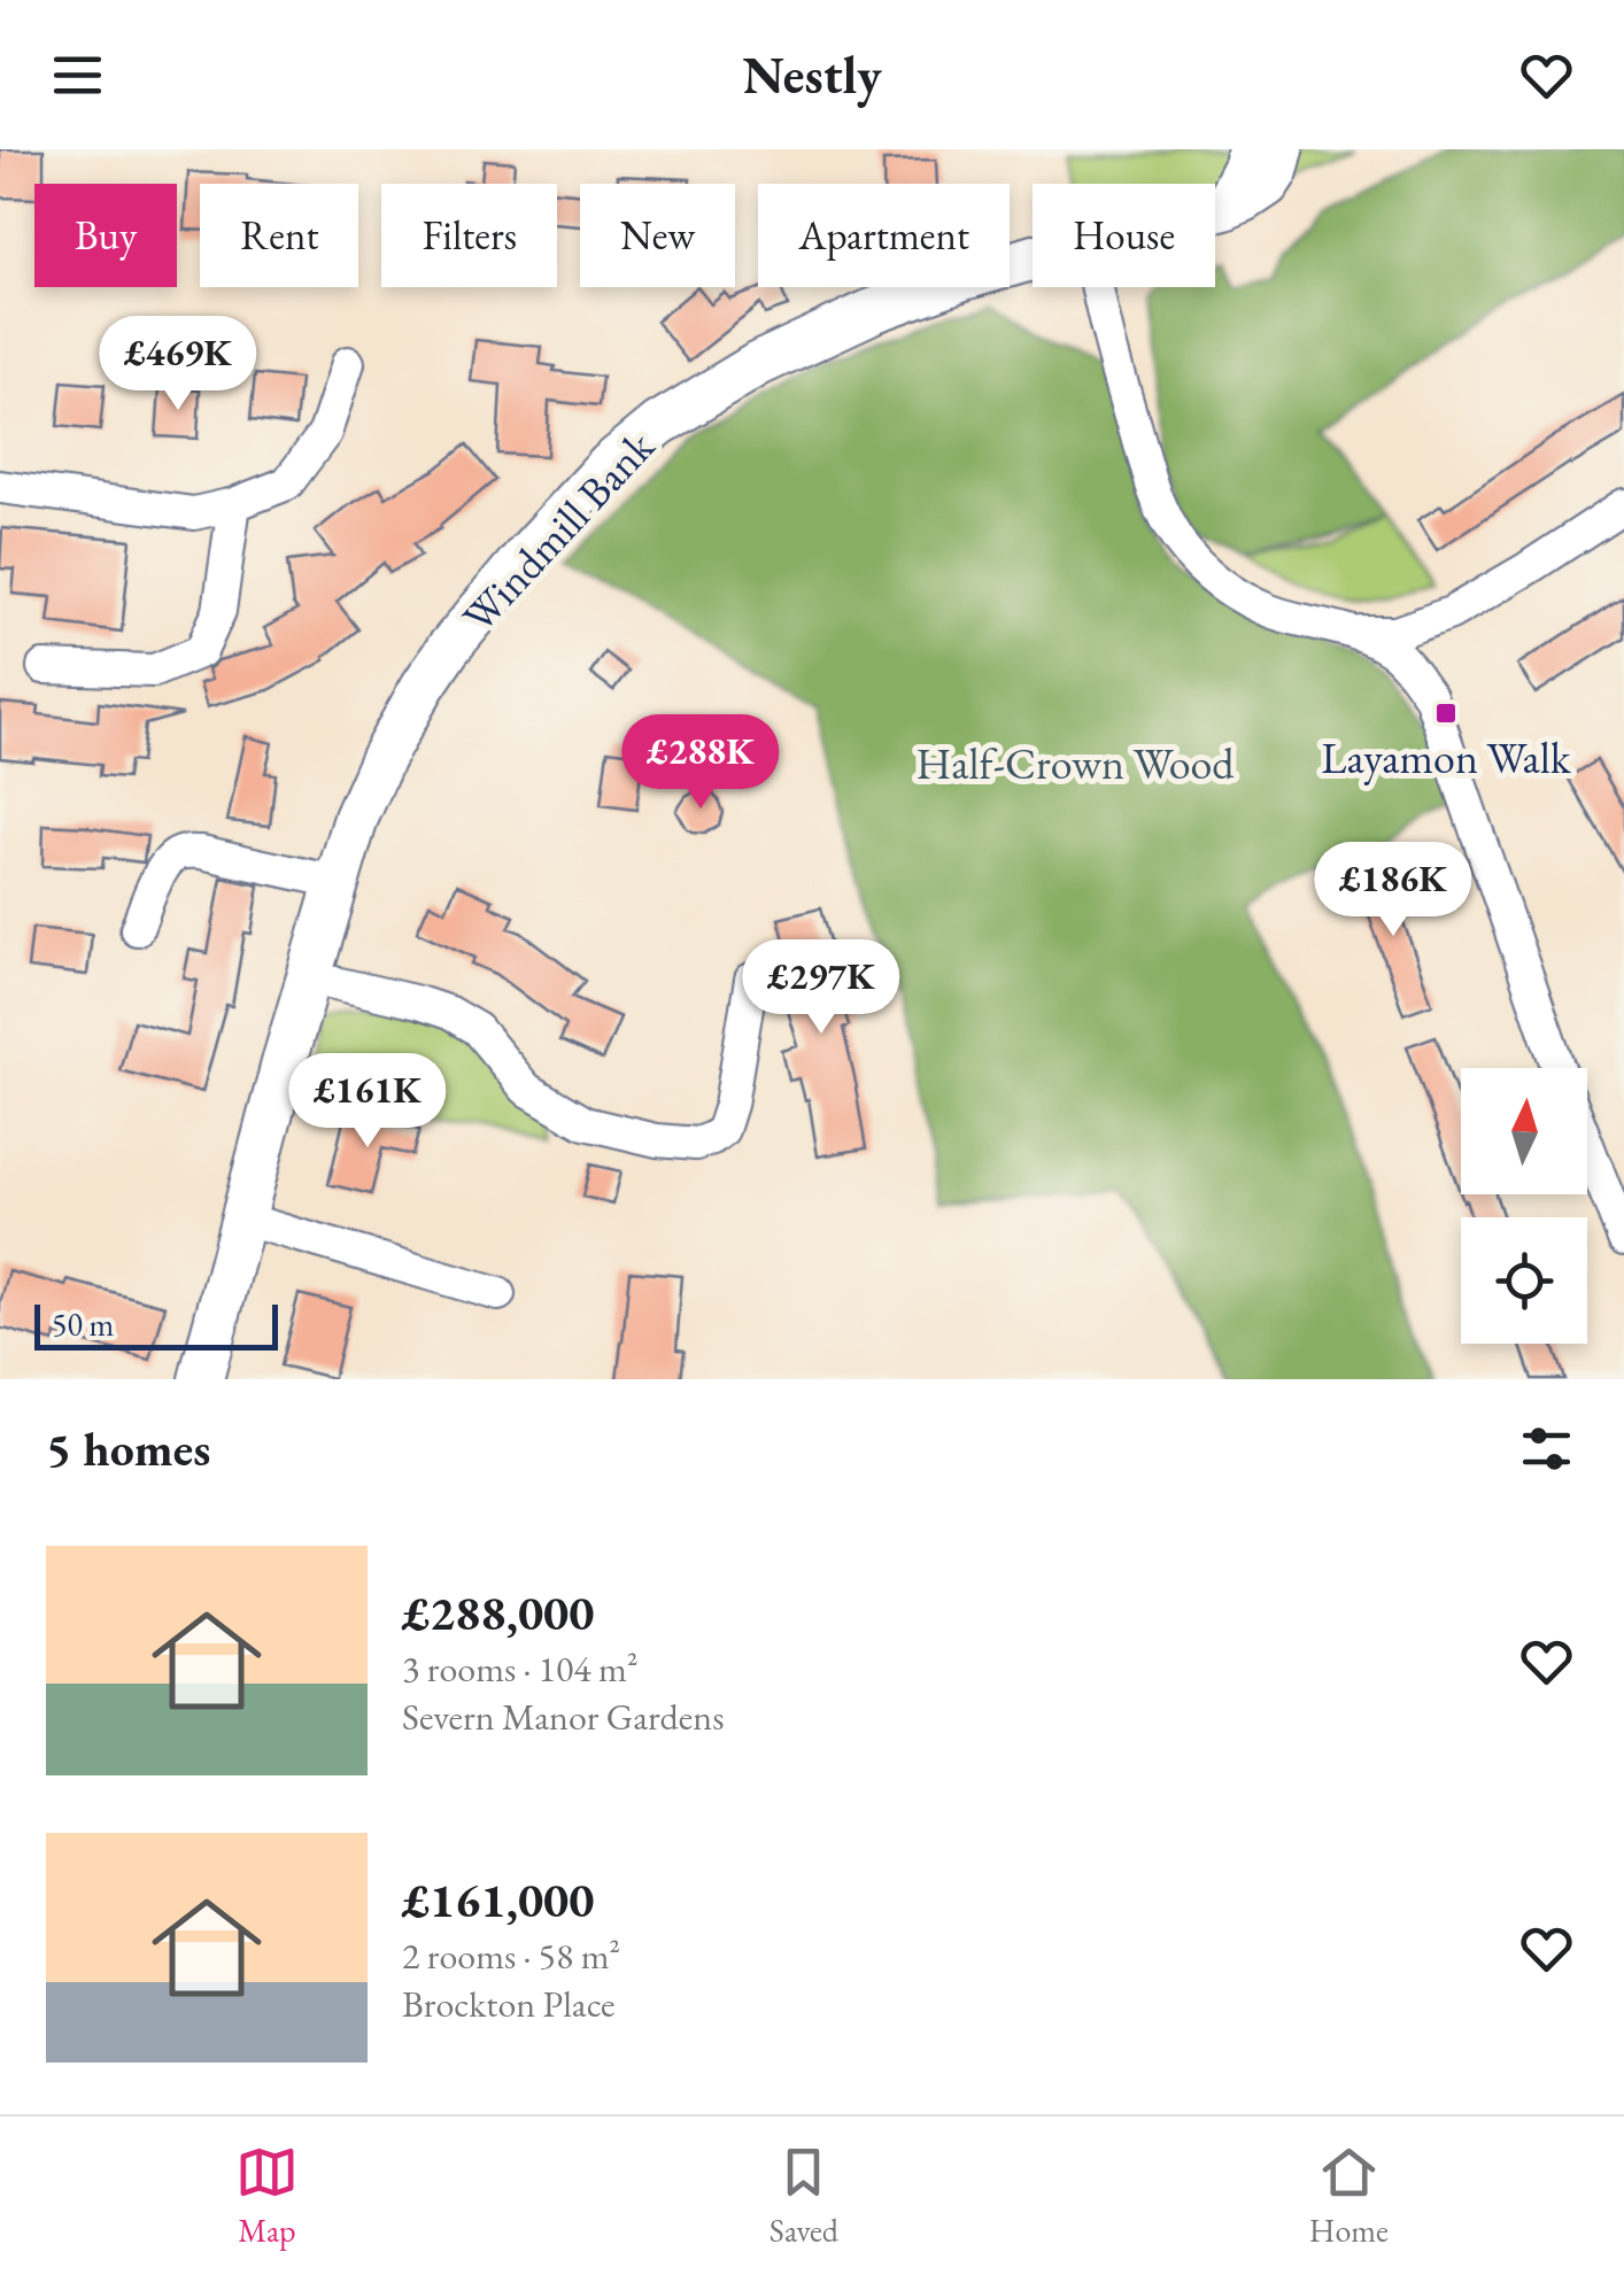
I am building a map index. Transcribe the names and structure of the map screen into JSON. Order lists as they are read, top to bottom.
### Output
{
  "streets": {
    "main road": ["Windmill Bank"]
  },
  "parks": ["Half-Crown Wood"],
  "places": {
    "transit": ["Layamon Walk"]
  },
  "scale_bar": "50 m",
  "north": "top",
  "page": {
    "header": "Nestly",
    "chip": [
      "Buy",
      "Rent",
      "Filters",
      "New",
      "Apartment",
      "House"
    ],
    "price": [
      "£469K",
      "£288K",
      "£186K",
      "£297K",
      "£161K"
    ],
    "scale": "50 m",
    "heading": "5 homes",
    "list": [
      {
        "name": "£288,000",
        "note": "3 rooms · 104 m² · Severn Manor Gardens"
      },
      {
        "name": "£161,000",
        "note": "2 rooms · 58 m² · Brockton Place"
      }
    ],
    "tabs": ["Map", "Saved", "Home"]
  }
}
